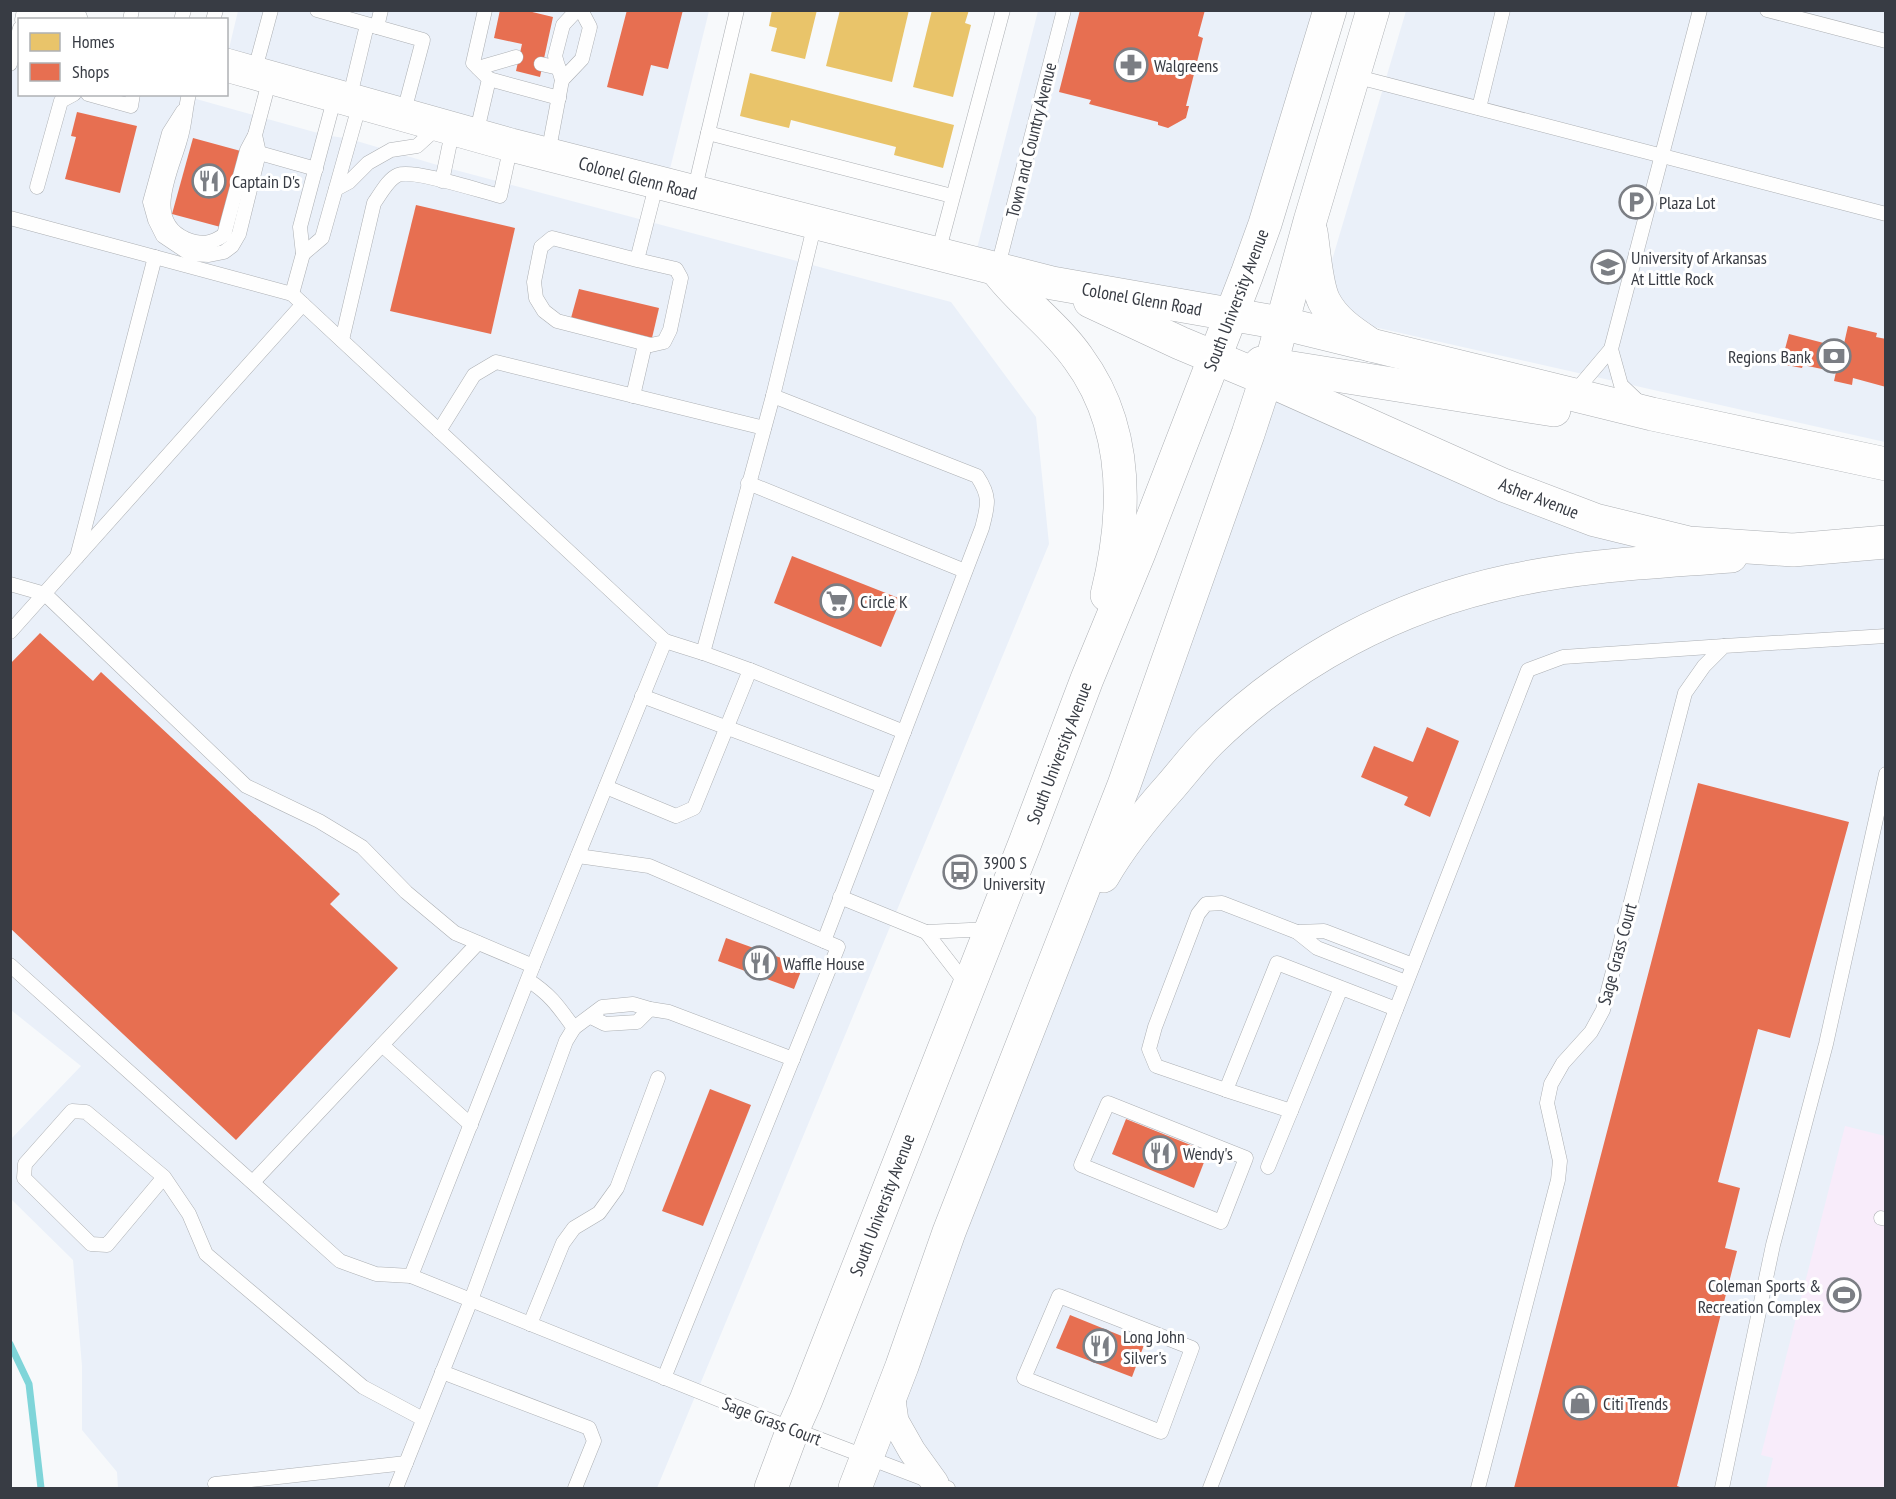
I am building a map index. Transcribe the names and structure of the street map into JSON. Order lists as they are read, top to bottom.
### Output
{
  "streets": {
    "main road": ["Colonel Glenn Road", "South University Avenue", "Asher Avenue"],
    "lane": ["Town and Country Avenue", "Sage Grass Court"]
  },
  "crossings": [
    ["Town and Country Avenue", "Colonel Glenn Road"],
    ["Colonel Glenn Road", "South University Avenue"],
    ["Colonel Glenn Road", "Asher Avenue"],
    ["South University Avenue", "Sage Grass Court"]
  ],
  "places": {
    "pharmacy": ["Walgreens"],
    "restaurant": [
      "Captain D's",
      "Waffle House",
      "Wendy's",
      "Long John Silver's"
    ],
    "parking": ["Plaza Lot"],
    "school or university": ["University of Arkansas At Little Rock"],
    "bank": ["Regions Bank"],
    "supermarket": ["Circle K"],
    "bus stop": ["3900 S University"],
    "sports": ["Coleman Sports & Recreation Complex"],
    "shop": ["Citi Trends"]
  },
  "legend": ["Homes", "Shops"]
}
